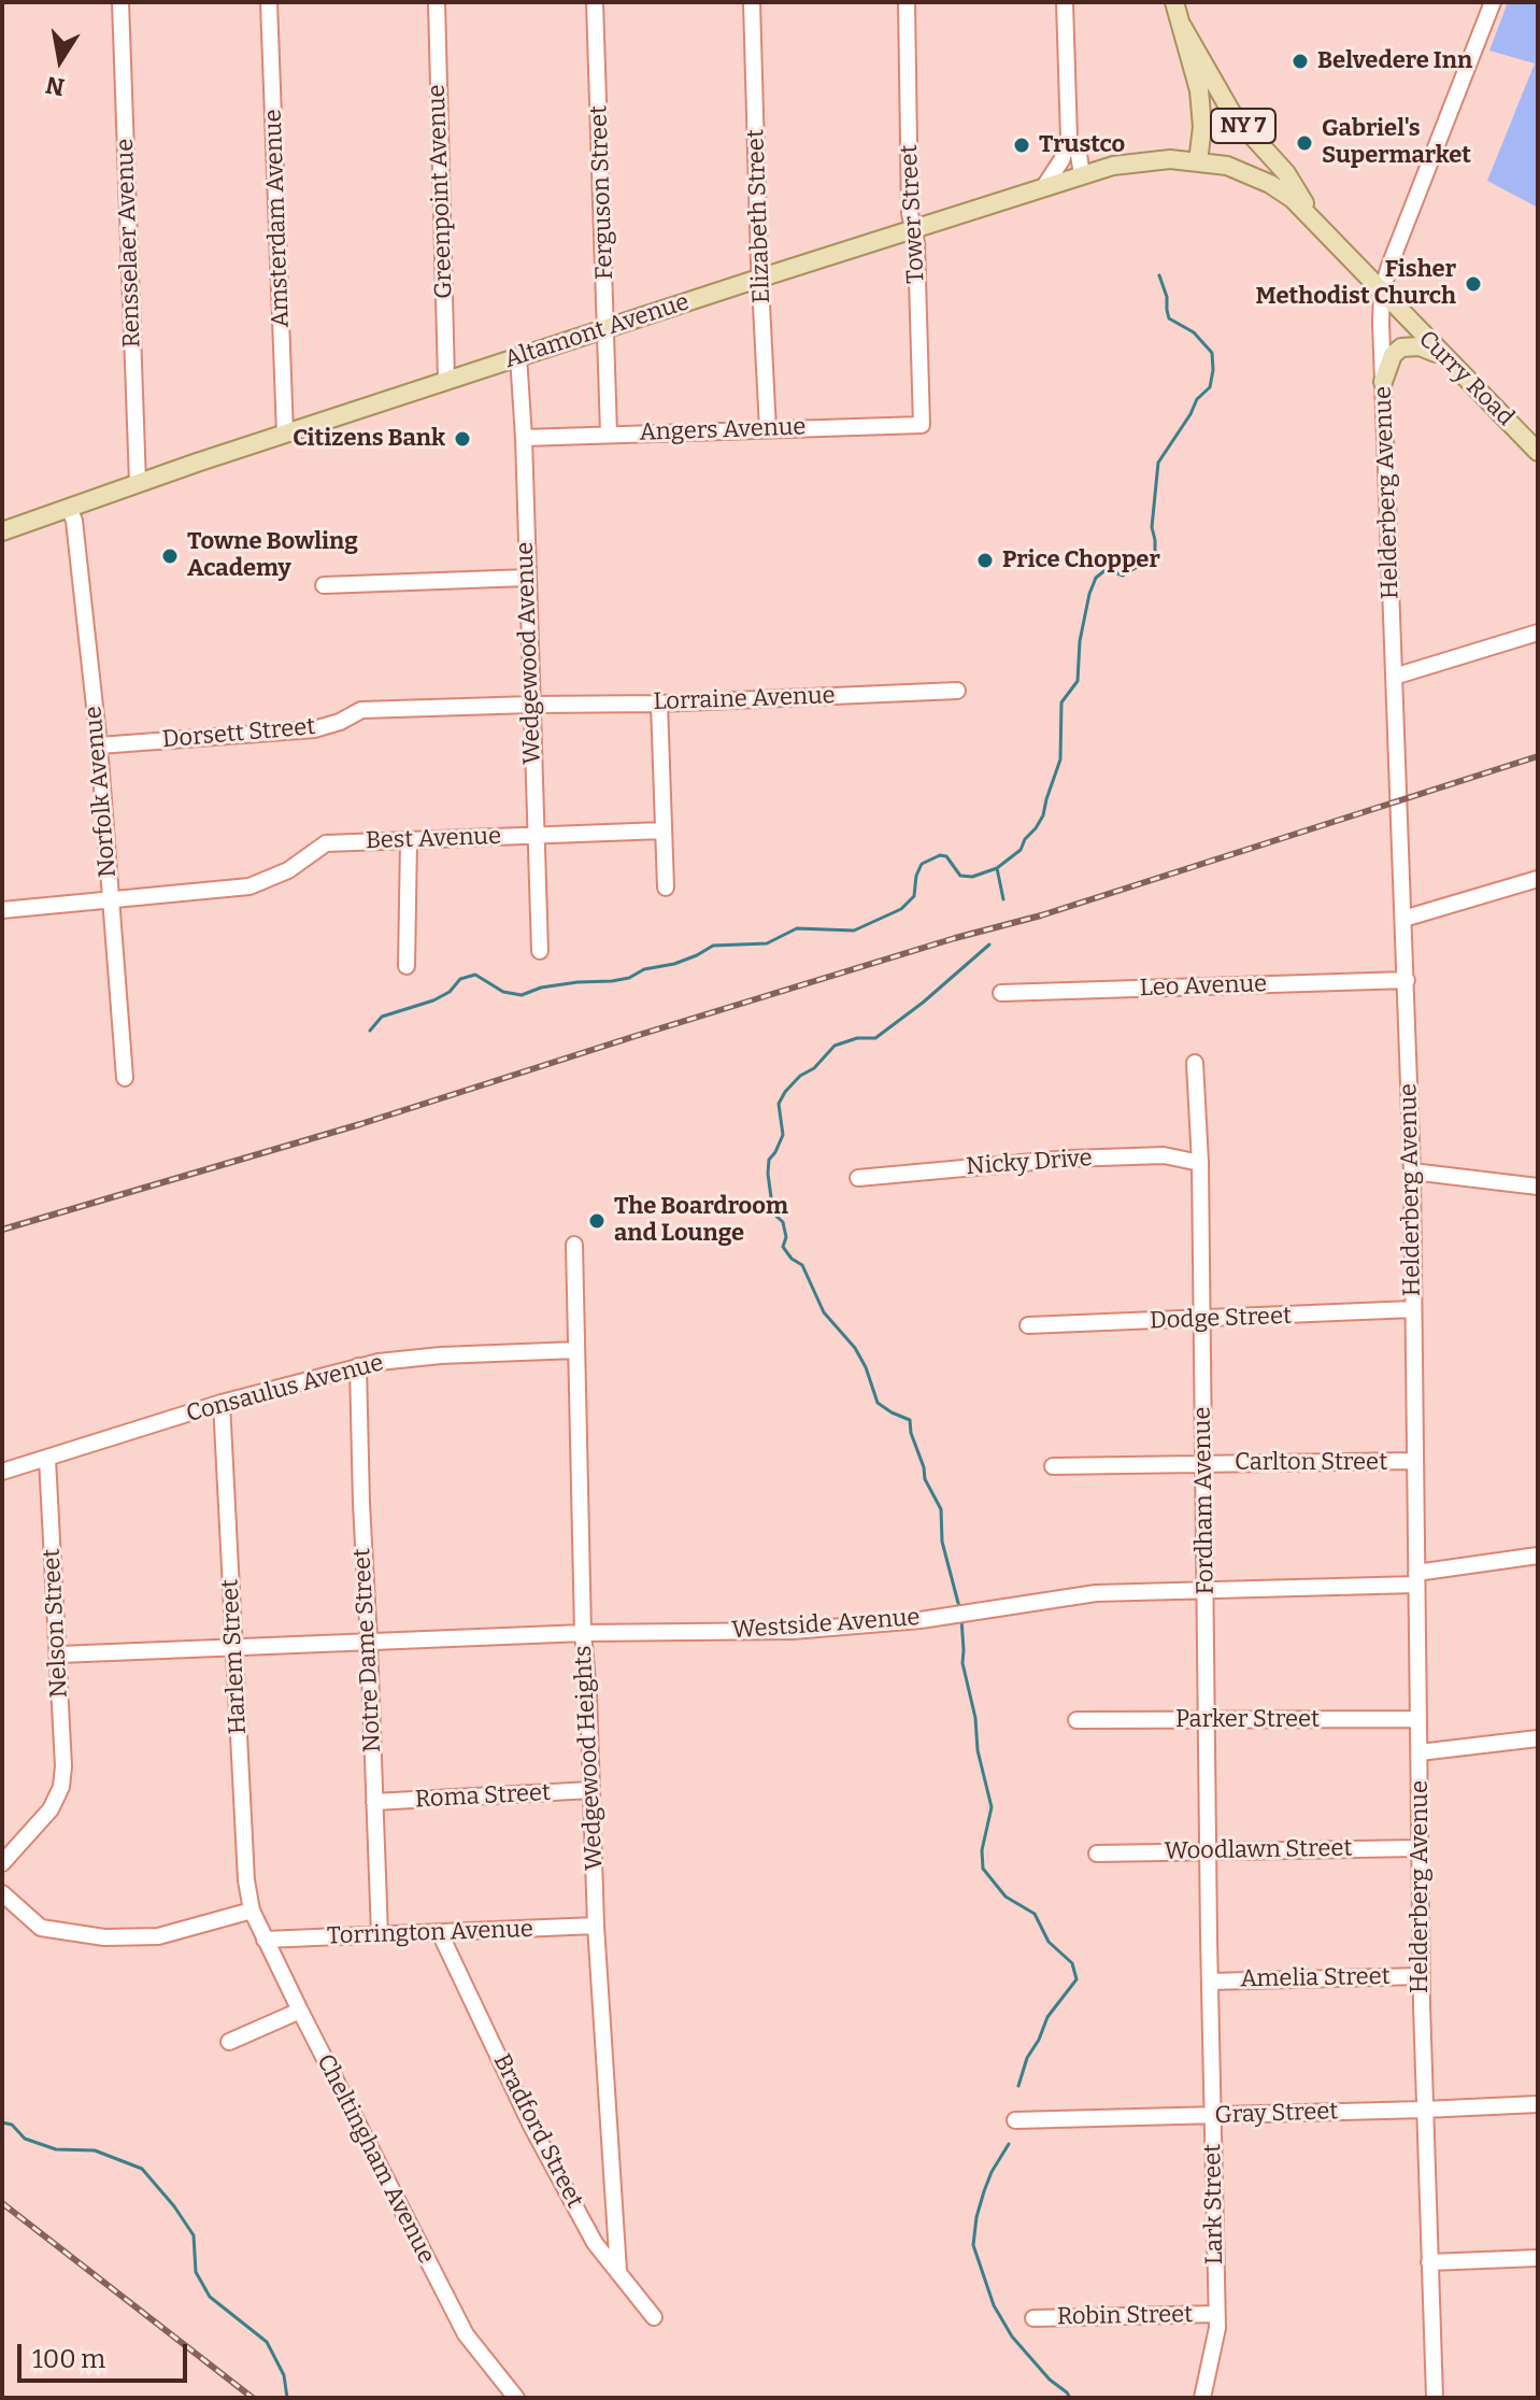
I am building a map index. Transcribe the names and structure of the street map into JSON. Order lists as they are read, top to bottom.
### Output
{
  "streets": {
    "main road": ["NY 7", "Altamont Avenue", "Curry Road"],
    "street": [
      "Greenpoint Avenue",
      "Ferguson Street",
      "Tower Street",
      "Elizabeth Street",
      "Amsterdam Avenue",
      "Rensselaer Avenue",
      "Angers Avenue",
      "Helderberg Avenue",
      "Wedgewood Avenue",
      "Lorraine Avenue",
      "Dorsett Street",
      "Norfolk Avenue",
      "Best Avenue",
      "Leo Avenue",
      "Nicky Drive",
      "Dodge Street",
      "Consaulus Avenue",
      "Carlton Street",
      "Fordham Avenue",
      "Nelson Street",
      "Westside Avenue",
      "Notre Dame Street",
      "Harlem Street",
      "Parker Street",
      "Wedgewood Heights",
      "Roma Street",
      "Woodlawn Street",
      "Torrington Avenue",
      "Amelia Street",
      "Gray Street",
      "Bradford Street",
      "Cheltingham Avenue",
      "Lark Street",
      "Robin Street"
    ]
  },
  "crossings": [
    ["NY 7", "Altamont Avenue"],
    ["NY 7", "Curry Road"],
    ["Greenpoint Avenue", "Altamont Avenue"],
    ["Ferguson Street", "Altamont Avenue"],
    ["Ferguson Street", "Angers Avenue"],
    ["Tower Street", "Altamont Avenue"],
    ["Tower Street", "Angers Avenue"],
    ["Elizabeth Street", "Altamont Avenue"],
    ["Elizabeth Street", "Angers Avenue"],
    ["Amsterdam Avenue", "Altamont Avenue"],
    ["Rensselaer Avenue", "Altamont Avenue"],
    ["Altamont Avenue", "Curry Road"],
    ["Altamont Avenue", "Wedgewood Avenue"],
    ["Altamont Avenue", "Norfolk Avenue"],
    ["Curry Road", "Helderberg Avenue"],
    ["Angers Avenue", "Wedgewood Avenue"],
    ["Helderberg Avenue", "Leo Avenue"],
    ["Helderberg Avenue", "Dodge Street"],
    ["Helderberg Avenue", "Carlton Street"],
    ["Helderberg Avenue", "Westside Avenue"],
    ["Helderberg Avenue", "Parker Street"],
    ["Helderberg Avenue", "Woodlawn Street"],
    ["Helderberg Avenue", "Amelia Street"],
    ["Helderberg Avenue", "Gray Street"],
    ["Wedgewood Avenue", "Lorraine Avenue"],
    ["Wedgewood Avenue", "Dorsett Street"],
    ["Wedgewood Avenue", "Best Avenue"],
    ["Lorraine Avenue", "Dorsett Street"],
    ["Dorsett Street", "Norfolk Avenue"],
    ["Norfolk Avenue", "Best Avenue"],
    ["Nicky Drive", "Fordham Avenue"],
    ["Dodge Street", "Fordham Avenue"],
    ["Consaulus Avenue", "Nelson Street"],
    ["Consaulus Avenue", "Notre Dame Street"],
    ["Consaulus Avenue", "Harlem Street"],
    ["Consaulus Avenue", "Wedgewood Heights"],
    ["Carlton Street", "Fordham Avenue"],
    ["Fordham Avenue", "Westside Avenue"],
    ["Fordham Avenue", "Parker Street"],
    ["Fordham Avenue", "Woodlawn Street"],
    ["Fordham Avenue", "Lark Street"],
    ["Nelson Street", "Westside Avenue"],
    ["Westside Avenue", "Notre Dame Street"],
    ["Westside Avenue", "Harlem Street"],
    ["Westside Avenue", "Wedgewood Heights"],
    ["Notre Dame Street", "Roma Street"],
    ["Notre Dame Street", "Torrington Avenue"],
    ["Harlem Street", "Cheltingham Avenue"],
    ["Wedgewood Heights", "Roma Street"],
    ["Wedgewood Heights", "Torrington Avenue"],
    ["Wedgewood Heights", "Bradford Street"],
    ["Torrington Avenue", "Bradford Street"],
    ["Torrington Avenue", "Cheltingham Avenue"],
    ["Amelia Street", "Lark Street"],
    ["Gray Street", "Lark Street"],
    ["Lark Street", "Robin Street"]
  ],
  "places": [
    "Belvedere Inn",
    "Gabriel's Supermarket",
    "Trustco",
    "Fisher Methodist Church",
    "Citizens Bank",
    "Towne Bowling Academy",
    "Price Chopper",
    "The Boardroom and Lounge"
  ],
  "scale_bar": "100 m",
  "north": "bottom"
}
